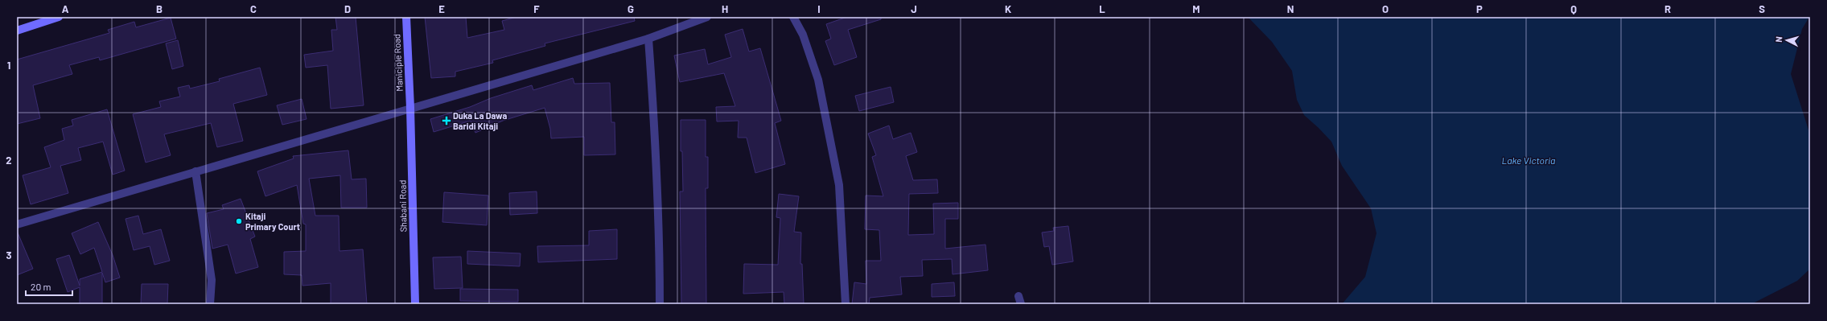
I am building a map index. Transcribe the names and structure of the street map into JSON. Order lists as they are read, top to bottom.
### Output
{
  "streets": {
    "street": ["Maniciple Road", "Shabani Road"]
  },
  "crossings": [
    ["Maniciple Road", "Shabani Road"]
  ],
  "water": ["Lake Victoria"],
  "places": {
    "health": ["Duka La Dawa Baridi Kitaji"],
    "other": ["Kitaji Primary Court"]
  },
  "scale_bar": "20 m",
  "north": "left",
  "grid": {
    "columns": [
      "A",
      "B",
      "C",
      "D",
      "E",
      "F",
      "G",
      "H",
      "I",
      "J",
      "K",
      "L",
      "M",
      "N",
      "O",
      "P",
      "Q",
      "R",
      "S"
    ],
    "rows": ["1", "2", "3"]
  }
}
